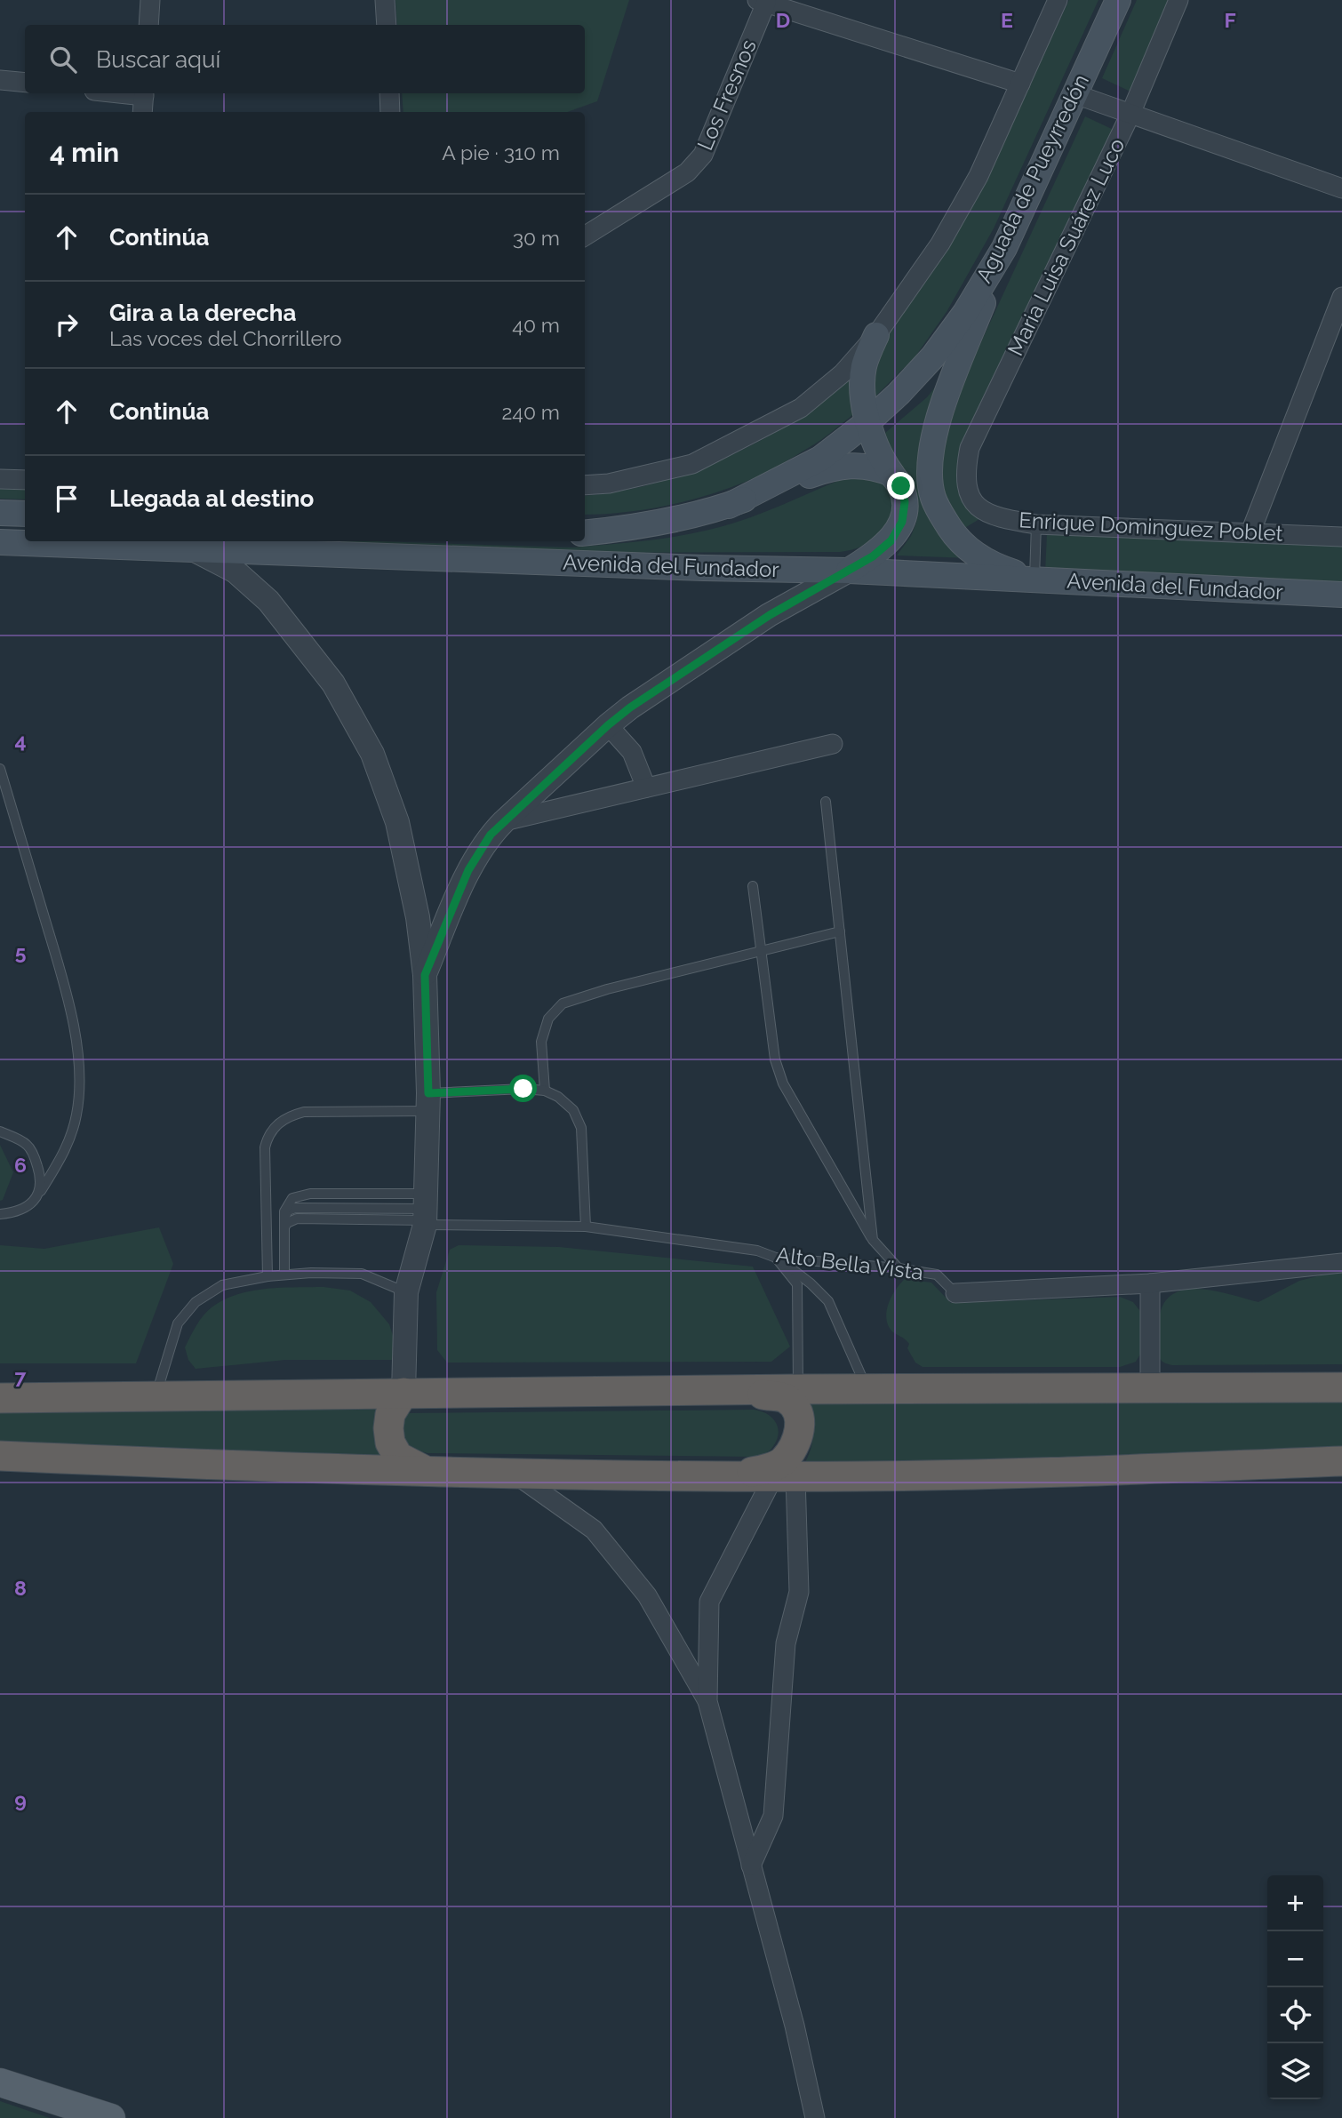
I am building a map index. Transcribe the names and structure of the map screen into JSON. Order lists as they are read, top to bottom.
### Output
{
  "streets": {
    "main road": ["Aguada de Pueyrredón", "Avenida del Fundador"],
    "street": [
      "Los Fresnos",
      "Maria Luisa Suárez Luco",
      "Enrique Dominguez Poblet",
      "Alto Bella Vista"
    ]
  },
  "crossings": [
    ["Aguada de Pueyrredón", "Avenida del Fundador"],
    ["Maria Luisa Suárez Luco", "Enrique Dominguez Poblet"]
  ],
  "page": {
    "search": "Buscar aquí",
    "heading": ["4 min", "A pie · 310 m"],
    "list": [
      ["Continúa", "30 m"],
      ["Gira a la derecha", "Las voces del Chorrillero", "40 m"],
      ["Continúa", "240 m"],
      "Llegada al destino"
    ],
    "map_buttons": ["+", "−"]
  },
  "grid": {
    "columns": ["D", "E", "F"],
    "rows": [
      "4",
      "5",
      "6",
      "7",
      "8",
      "9"
    ]
  }
}
